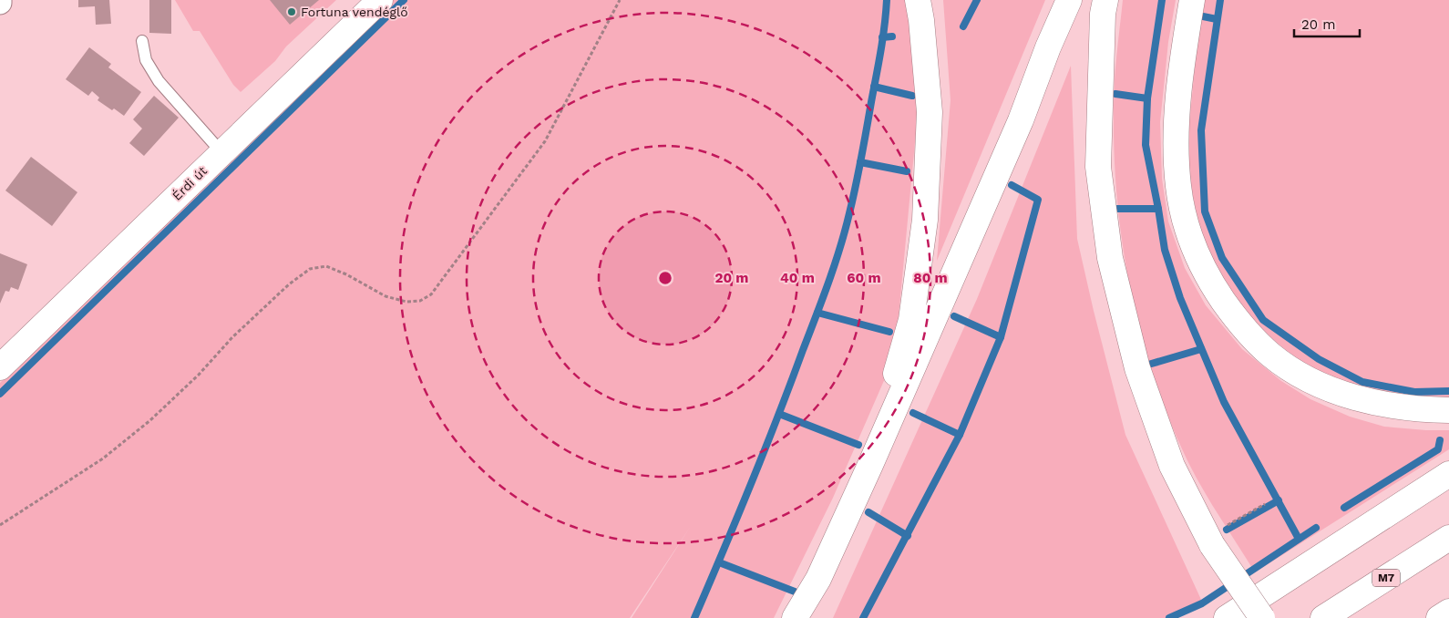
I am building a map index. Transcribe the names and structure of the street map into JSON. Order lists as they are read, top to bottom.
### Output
{
  "streets": {
    "main road": ["Érdi út", "M7"]
  },
  "places": ["Fortuna vendéglő"],
  "scale_bar": "20 m",
  "rings": [
    "20 m",
    "40 m",
    "60 m",
    "80 m"
  ]
}
